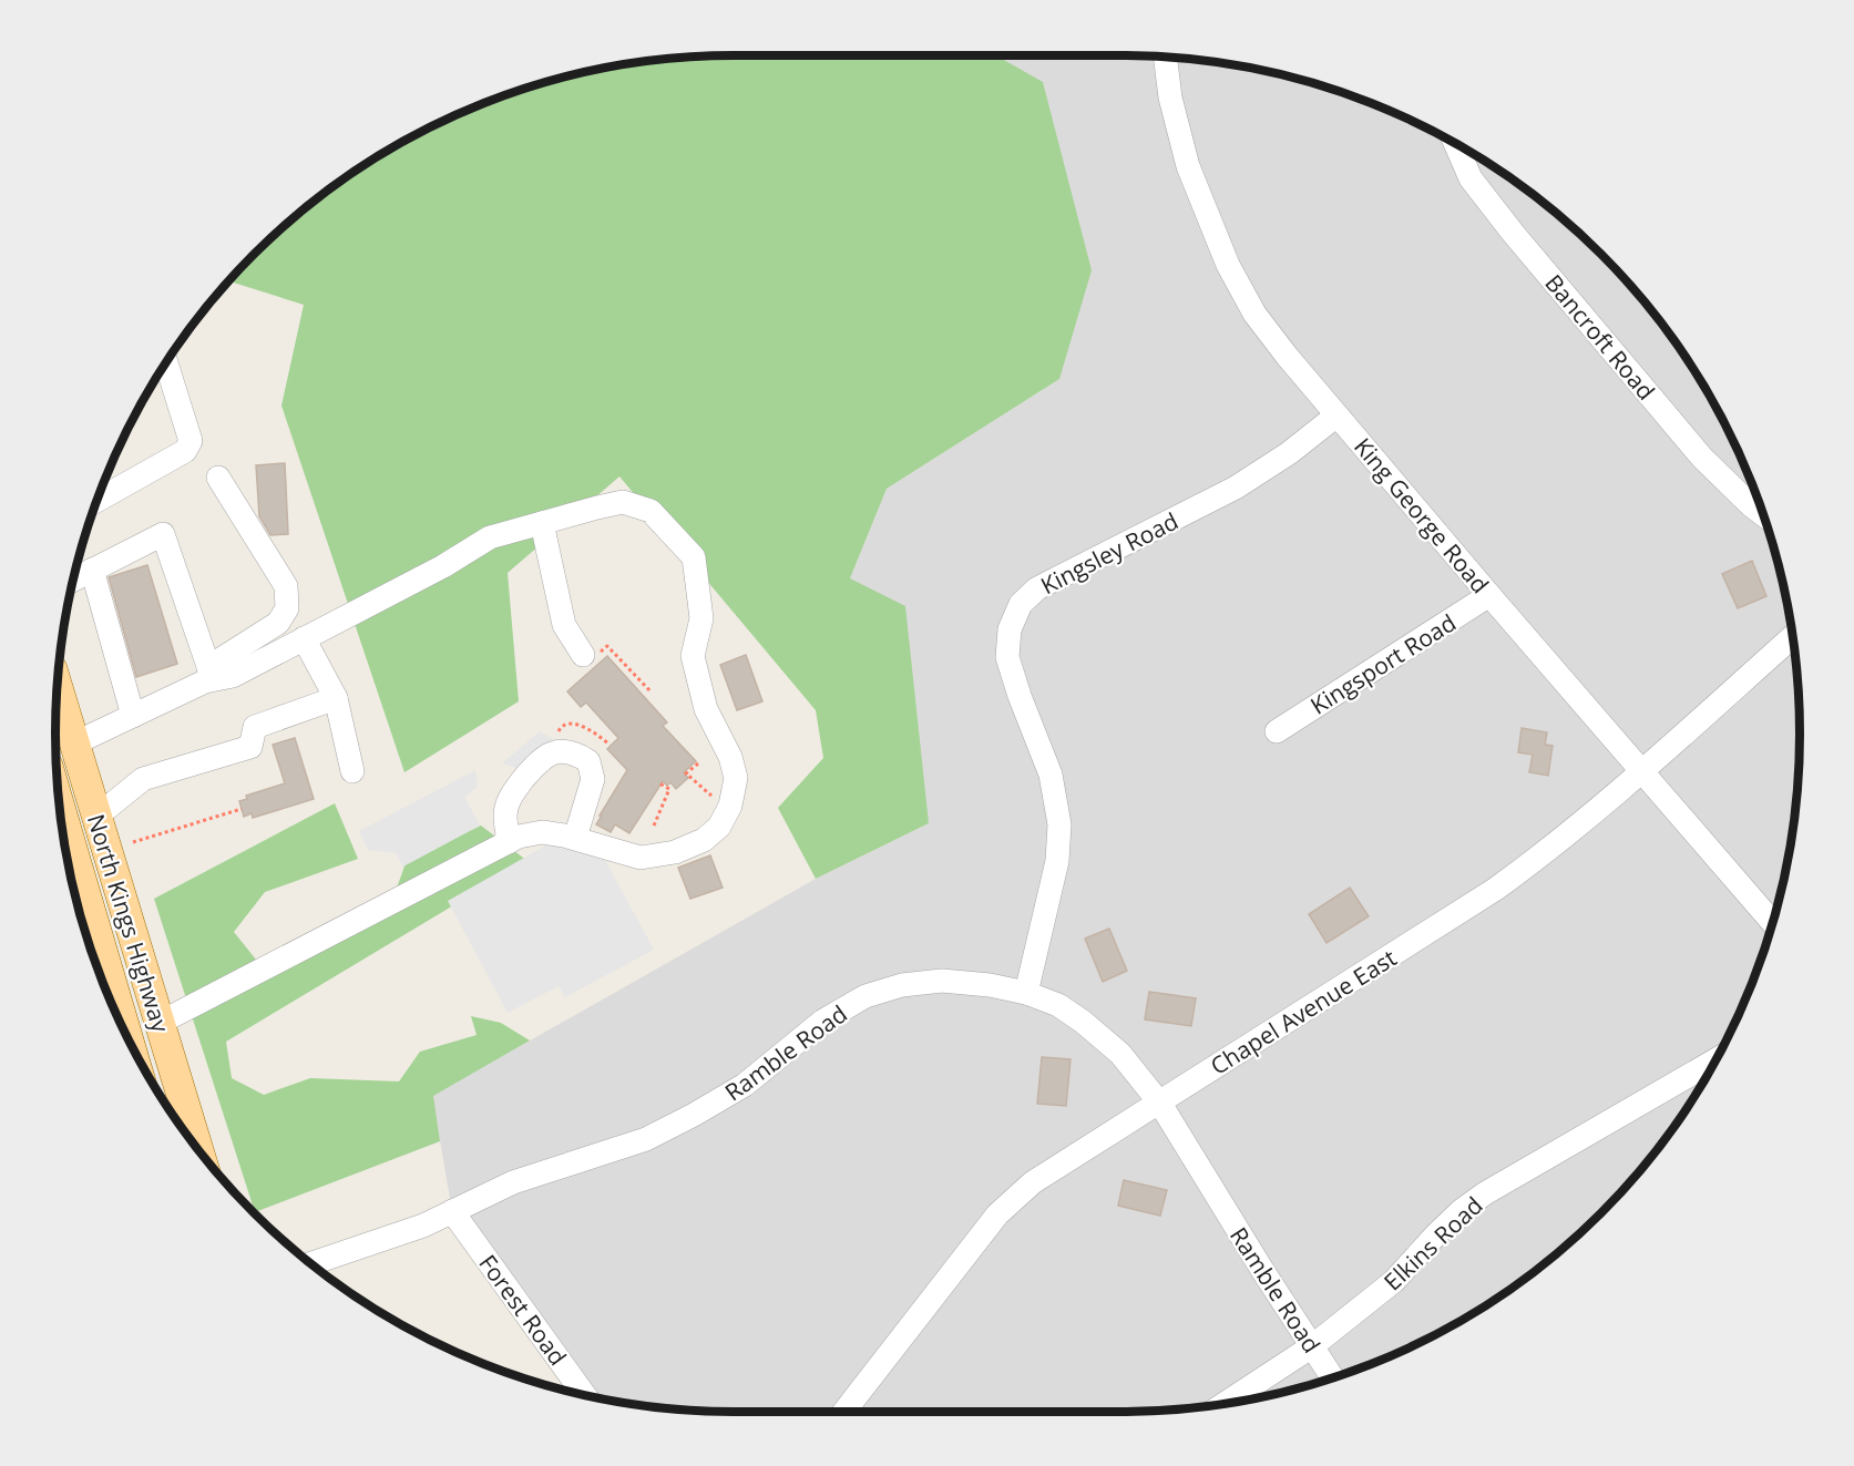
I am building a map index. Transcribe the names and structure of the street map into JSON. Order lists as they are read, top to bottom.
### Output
{
  "streets": {
    "main road": ["North Kings Highway"],
    "street": [
      "Bancroft Road",
      "King George Road",
      "Kingsley Road",
      "Kingsport Road",
      "Chapel Avenue East",
      "Ramble Road",
      "Elkins Road",
      "Forest Road"
    ]
  },
  "crossings": [
    ["King George Road", "Kingsley Road"],
    ["King George Road", "Kingsport Road"],
    ["King George Road", "Chapel Avenue East"],
    ["Kingsley Road", "Ramble Road"],
    ["Chapel Avenue East", "Ramble Road"],
    ["Ramble Road", "Elkins Road"],
    ["Ramble Road", "Forest Road"]
  ]
}
